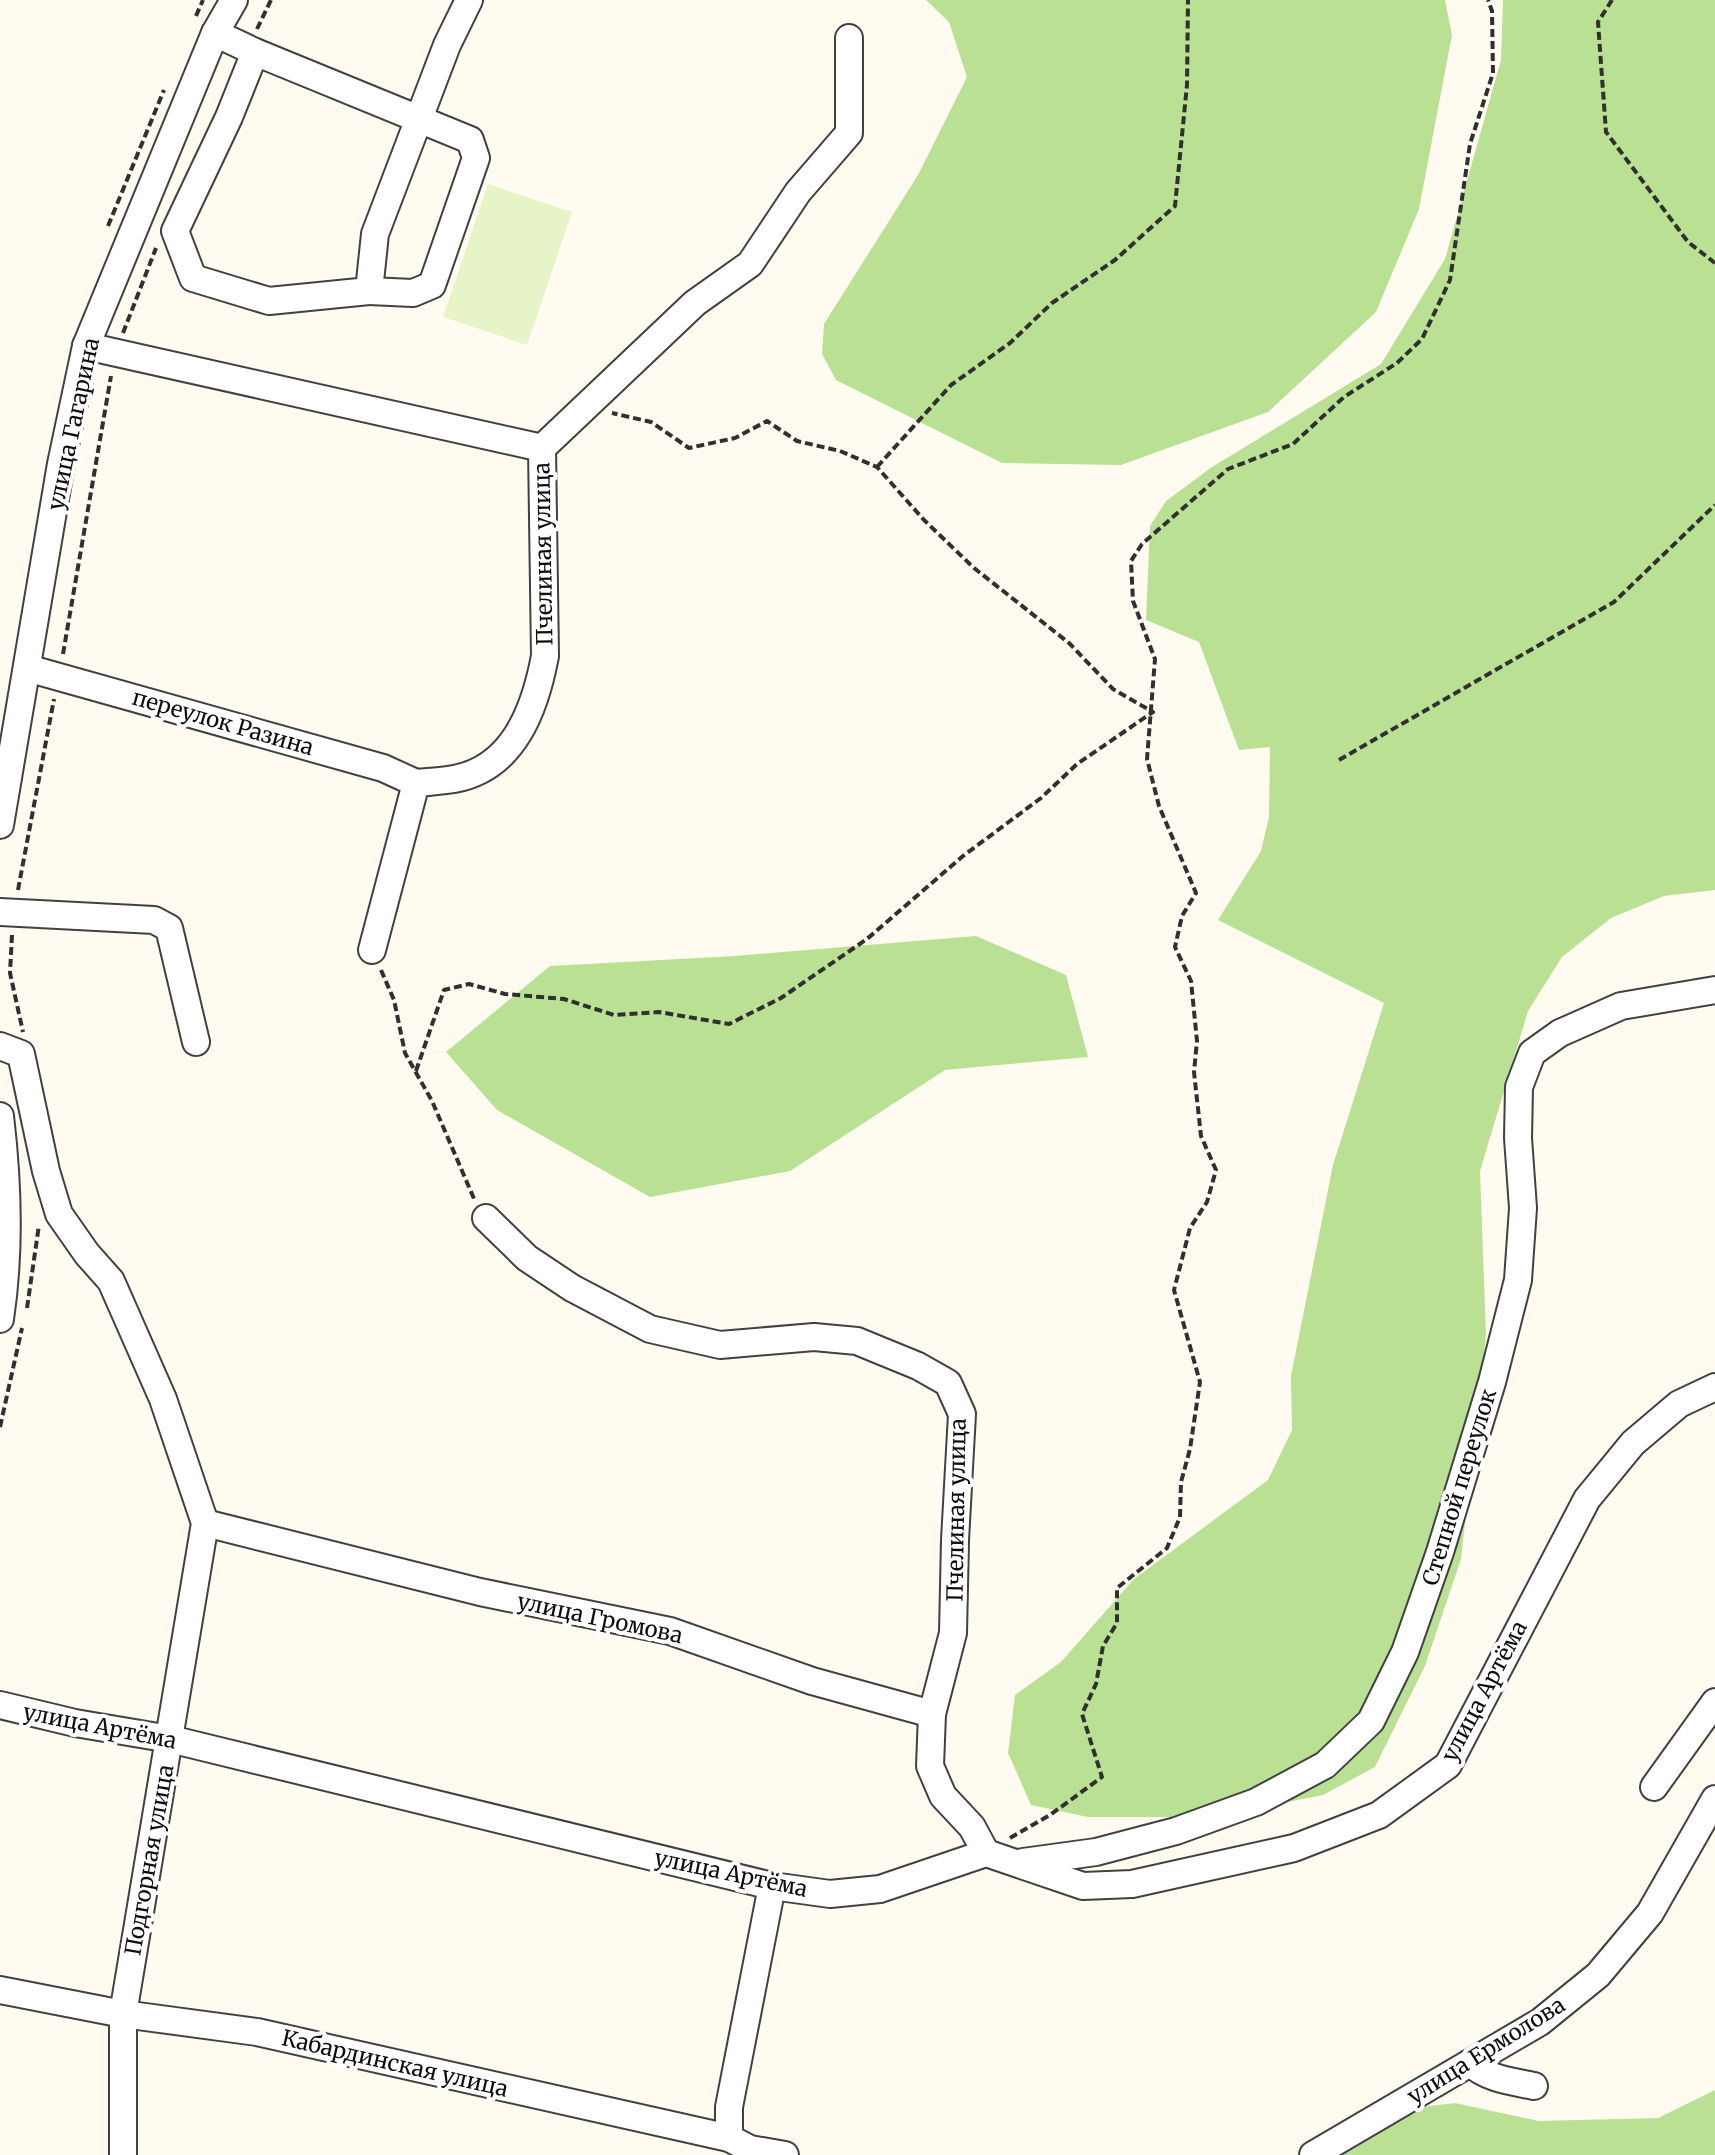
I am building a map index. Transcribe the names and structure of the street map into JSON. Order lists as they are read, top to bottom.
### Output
{
  "streets": {
    "street": [
      "улица Гагарина",
      "Пчелиная улица",
      "переулок Разина",
      "Степной переулок",
      "улица Громова",
      "улица Артёма",
      "Подгорная улица",
      "улица Ермолова",
      "Кабардинская улица"
    ]
  },
  "crossings": [
    ["улица Гагарина", "Пчелиная улица"],
    ["улица Гагарина", "переулок Разина"],
    ["Пчелиная улица", "переулок Разина"],
    ["Пчелиная улица", "улица Громова"],
    ["Степной переулок", "улица Артёма"],
    ["улица Громова", "Подгорная улица"],
    ["улица Артёма", "Подгорная улица"],
    ["Подгорная улица", "Кабардинская улица"]
  ]
}
